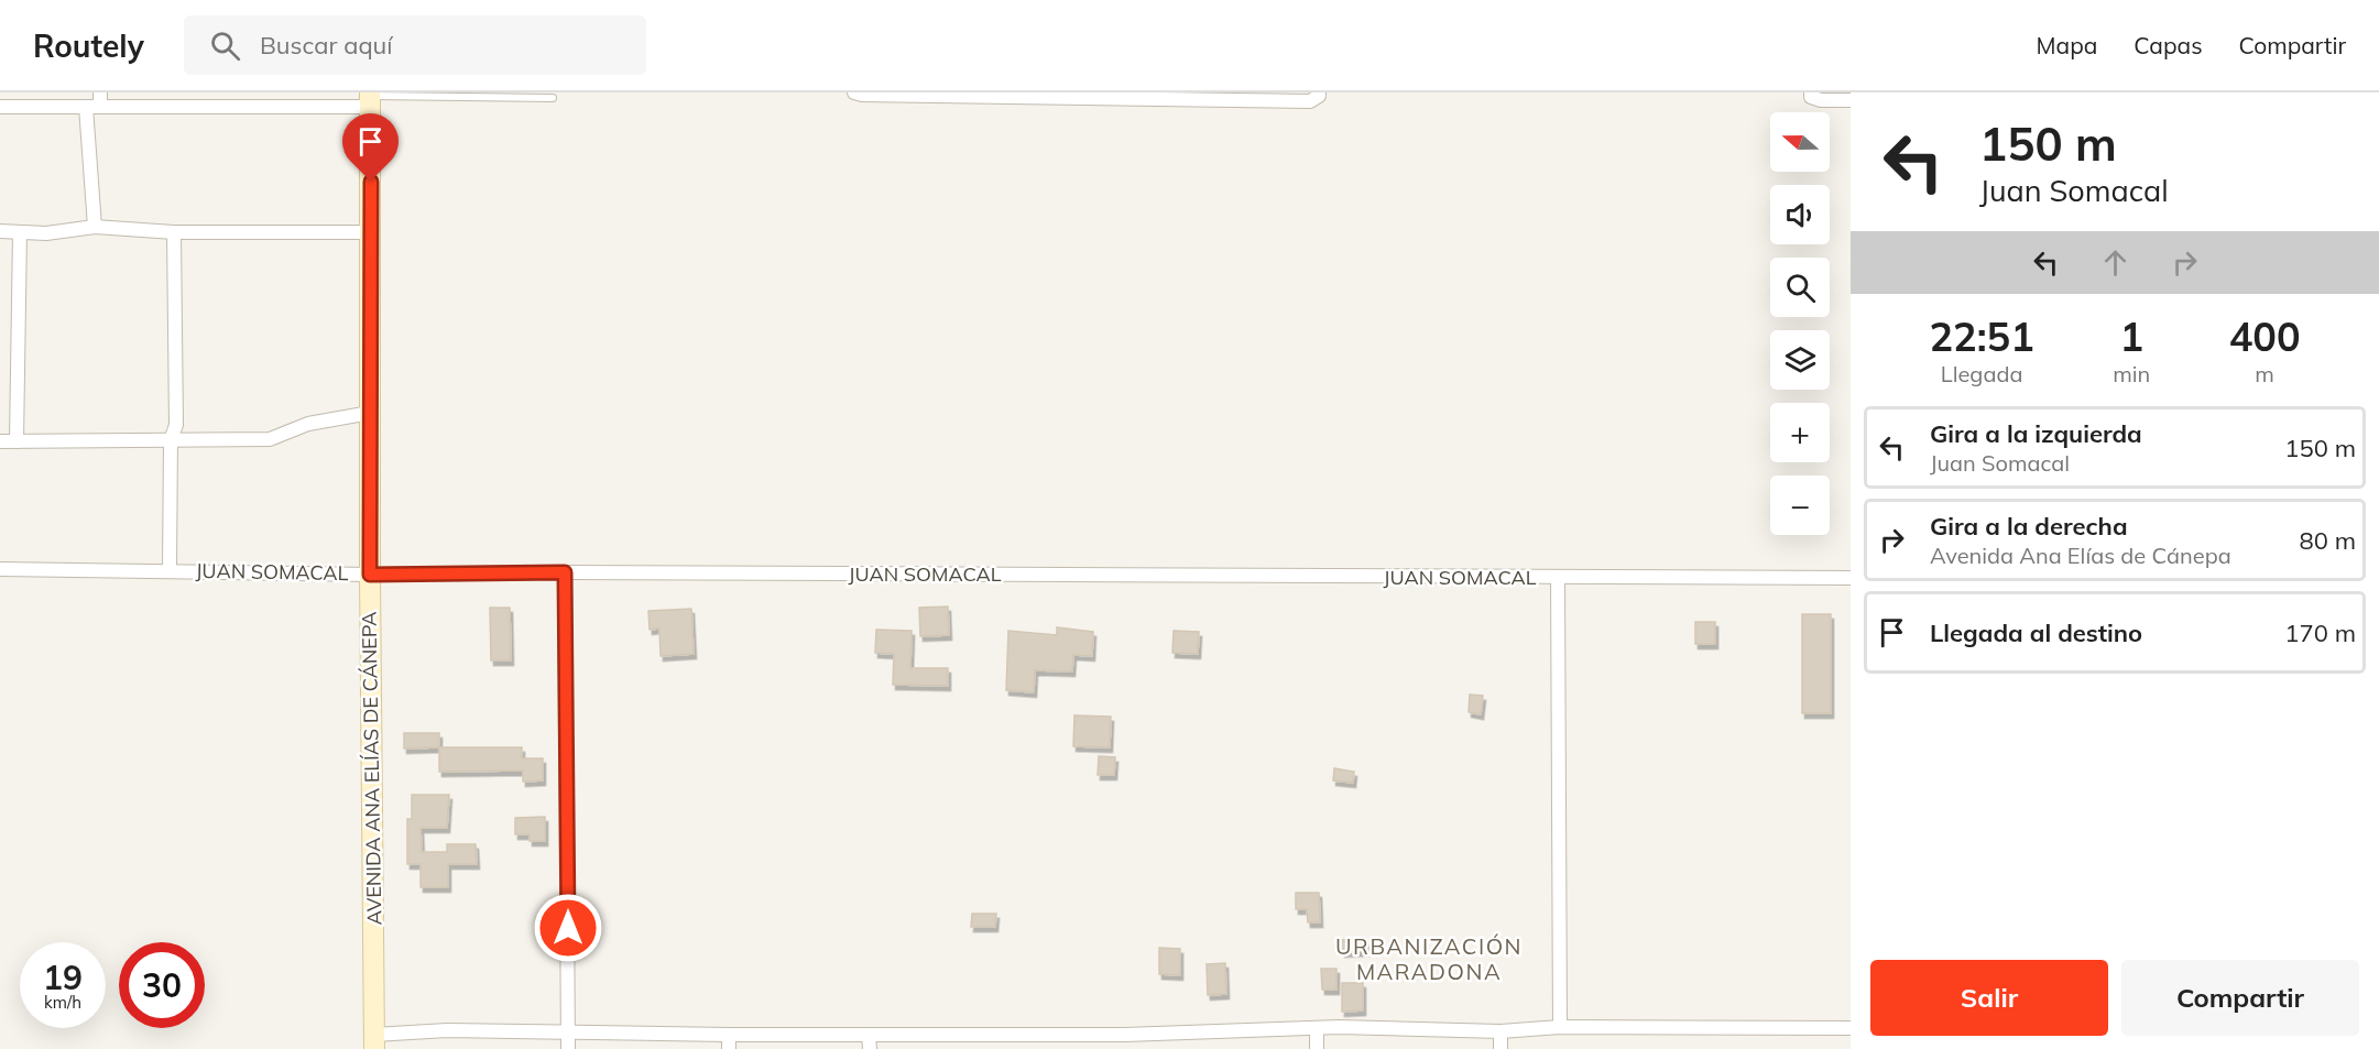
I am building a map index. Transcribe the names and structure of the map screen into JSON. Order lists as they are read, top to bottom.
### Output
{
  "streets": {
    "main road": ["AVENIDA ANA ELÍAS DE CÁNEPA"],
    "street": ["JUAN SOMACAL"]
  },
  "crossings": [
    ["JUAN SOMACAL", "AVENIDA ANA ELÍAS DE CÁNEPA"]
  ],
  "districts": ["URBANIZACIÓN MARADONA"],
  "north": "left",
  "page": {
    "header": "Routely",
    "search": "Buscar aquí",
    "nav": ["Mapa", "Capas", "Compartir"],
    "turn": ["150 m", "Juan Somacal"],
    "map_buttons": ["+", "−"],
    "eta": [
      "22:51",
      "Llegada",
      "1",
      "min",
      "400",
      "m"
    ],
    "list": [
      {
        "name": "Gira a la izquierda",
        "note": "Juan Somacal",
        "value": "150 m"
      },
      {
        "name": "Gira a la derecha",
        "note": "Avenida Ana Elías de Cánepa",
        "value": "80 m"
      },
      {
        "name": "Llegada al destino",
        "value": "170 m"
      }
    ],
    "speed": "19 km/h",
    "limit": "30",
    "buttons": ["Salir", "Compartir"]
  }
}
